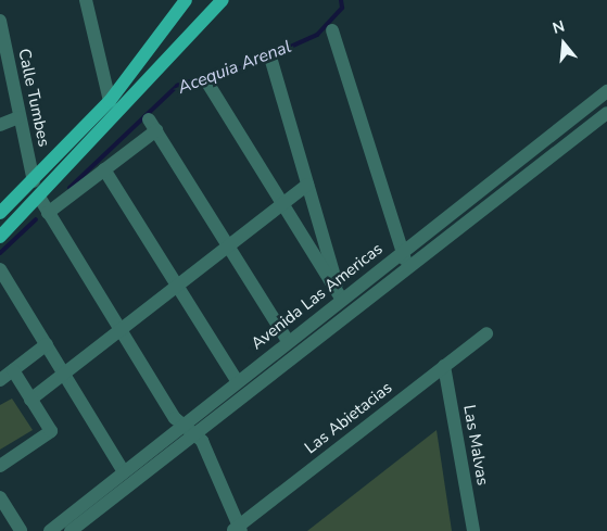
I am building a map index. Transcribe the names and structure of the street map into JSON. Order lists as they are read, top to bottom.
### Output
{
  "streets": {
    "street": [
      "Calle Tumbes",
      "Avenida Las Americas",
      "Las Abietacias",
      "Las Malvas"
    ]
  },
  "crossings": [
    ["Las Abietacias", "Las Malvas"]
  ],
  "water": ["Acequia Arenal"],
  "north": "top"
}
